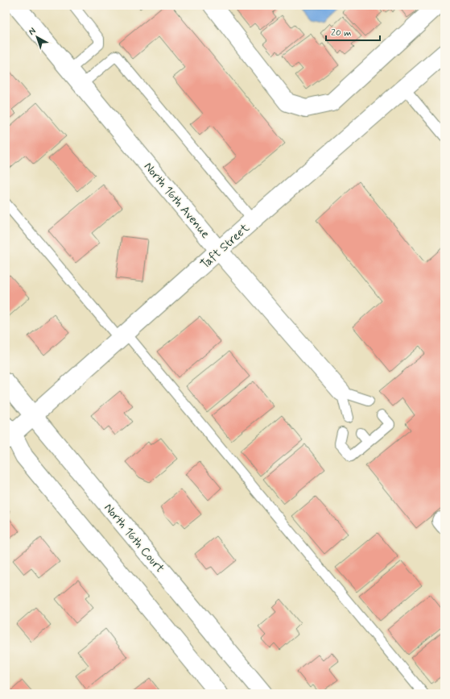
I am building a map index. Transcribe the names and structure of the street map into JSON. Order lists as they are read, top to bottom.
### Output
{
  "streets": {
    "street": ["North 16th Avenue", "Taft Street", "North 16th Court"]
  },
  "crossings": [
    ["North 16th Avenue", "Taft Street"],
    ["Taft Street", "North 16th Court"]
  ],
  "scale_bar": "20 m",
  "north": "top left"
}
